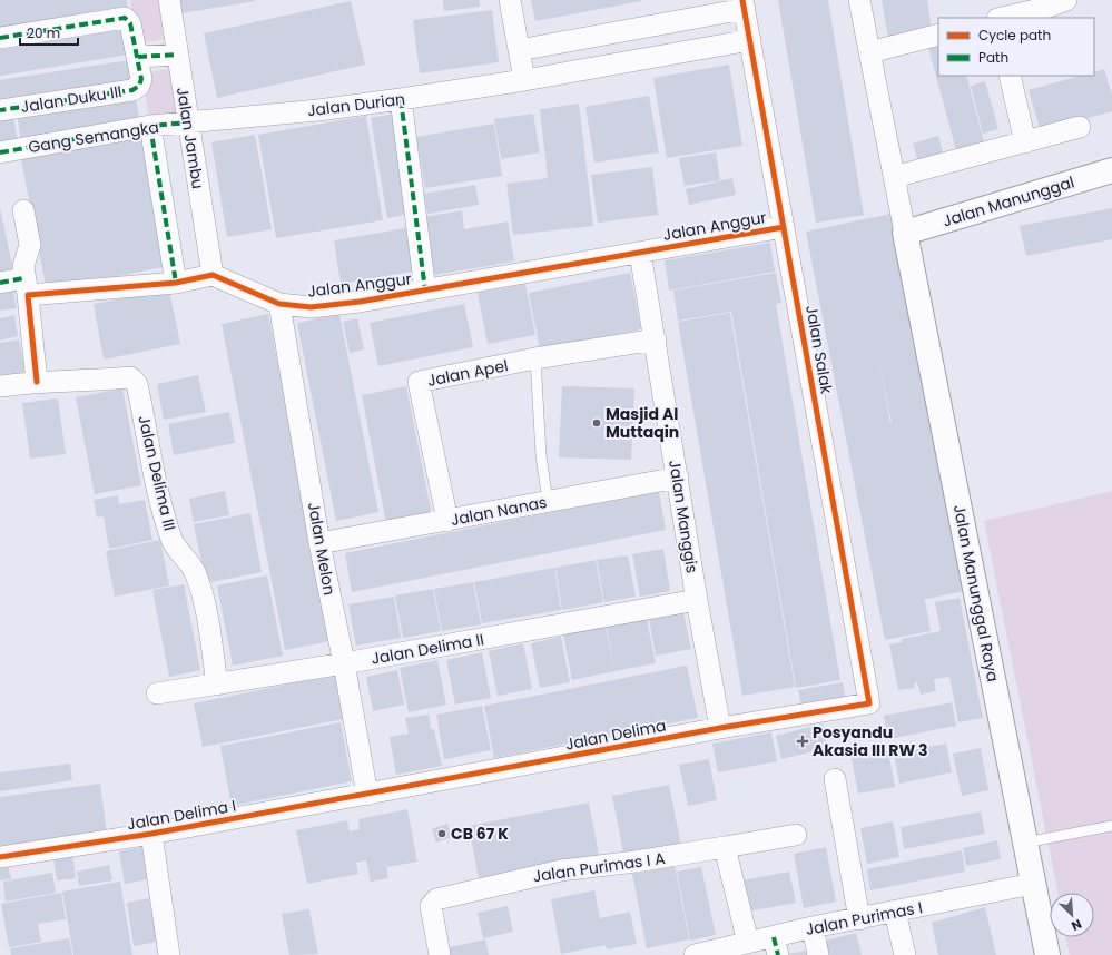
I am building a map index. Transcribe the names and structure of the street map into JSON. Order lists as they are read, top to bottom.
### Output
{
  "streets": {
    "street": [
      "Jalan Duku III",
      "Jalan Durian",
      "Gang Semangka",
      "Jalan Jambu",
      "Jalan Manunggal",
      "Jalan Anggur",
      "Jalan Salak",
      "Jalan Apel",
      "Jalan Delima III",
      "Jalan Nanas",
      "Jalan Manggis",
      "Jalan Melon",
      "Jalan Manunggal Raya",
      "Jalan Delima II",
      "Jalan Delima",
      "Jalan Delima I",
      "Jalan Purimas I A",
      "Jalan Purimas I"
    ]
  },
  "crossings": [
    ["Jalan Durian", "Gang Semangka"],
    ["Jalan Durian", "Jalan Jambu"],
    ["Jalan Durian", "Jalan Salak"],
    ["Gang Semangka", "Jalan Jambu"],
    ["Jalan Jambu", "Jalan Anggur"],
    ["Jalan Manunggal", "Jalan Manunggal Raya"],
    ["Jalan Anggur", "Jalan Salak"],
    ["Jalan Anggur", "Jalan Manggis"],
    ["Jalan Anggur", "Jalan Melon"],
    ["Jalan Salak", "Jalan Delima"],
    ["Jalan Apel", "Jalan Nanas"],
    ["Jalan Apel", "Jalan Manggis"],
    ["Jalan Delima III", "Jalan Delima II"],
    ["Jalan Nanas", "Jalan Manggis"],
    ["Jalan Nanas", "Jalan Melon"],
    ["Jalan Manggis", "Jalan Delima II"],
    ["Jalan Manggis", "Jalan Delima"],
    ["Jalan Melon", "Jalan Delima II"],
    ["Jalan Melon", "Jalan Delima"],
    ["Jalan Melon", "Jalan Delima I"],
    ["Jalan Manunggal Raya", "Jalan Purimas I"],
    ["Jalan Delima", "Jalan Delima I"]
  ],
  "places": {
    "other": ["Masjid Al Muttaqin", "CB 67 K"],
    "health": ["Posyandu Akasia III RW 3"]
  },
  "legend": ["Cycle path", "Path"],
  "scale_bar": "20 m",
  "north": "bottom right"
}
